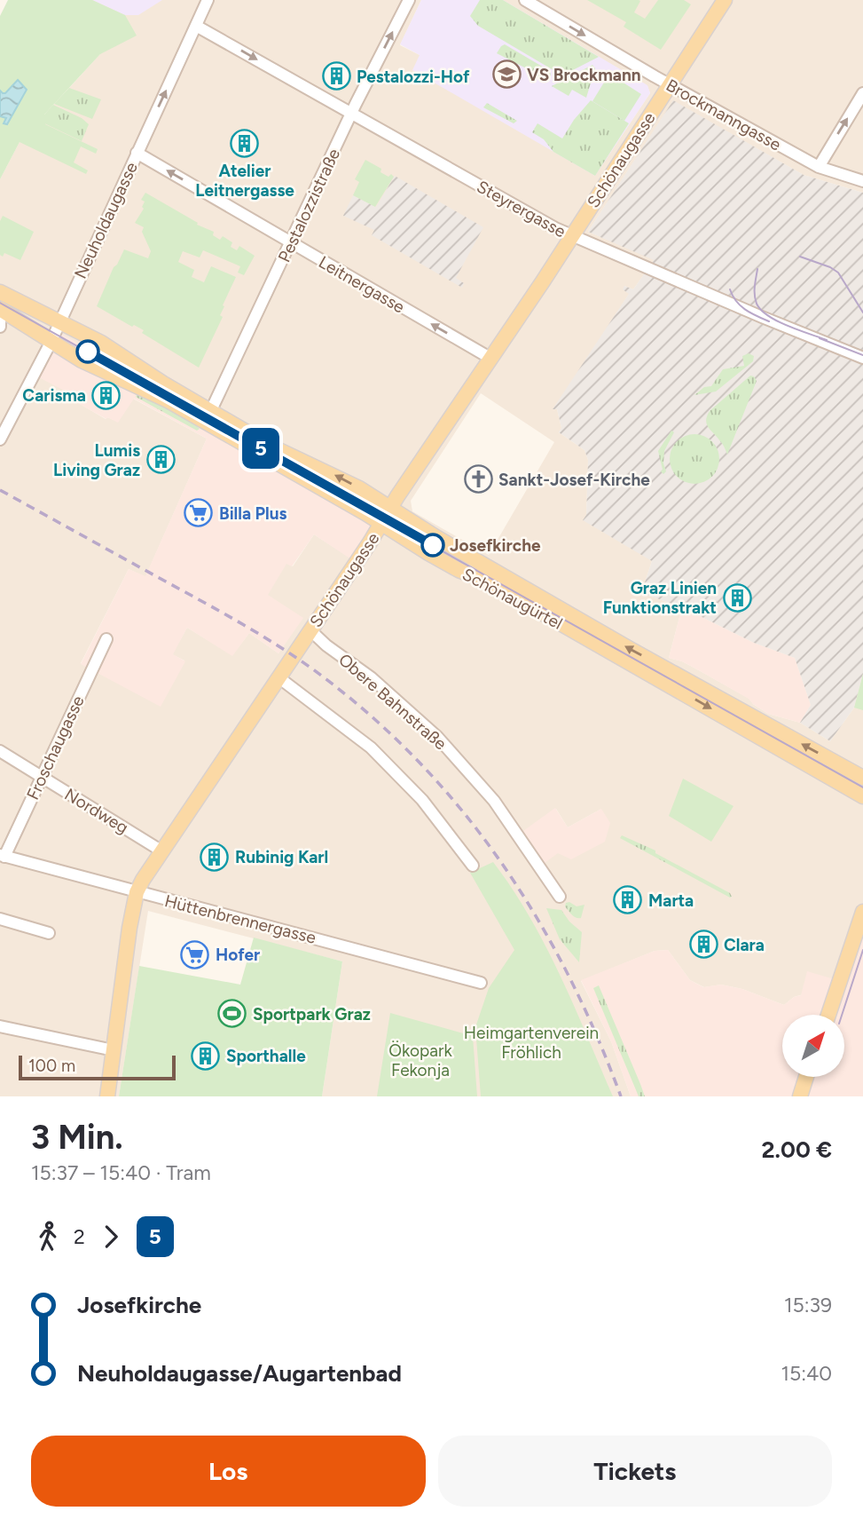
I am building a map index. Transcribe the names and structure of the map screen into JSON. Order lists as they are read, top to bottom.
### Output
{
  "streets": {
    "main road": ["Schönaugasse", "Schönaugürtel"],
    "street": [
      "Brockmanngasse",
      "Pestalozzistraße",
      "Steyrergasse",
      "Neuholdaugasse",
      "Leitnergasse",
      "Obere Bahnstraße",
      "Froschaugasse",
      "Nordweg",
      "Hüttenbrennergasse"
    ]
  },
  "crossings": [
    ["Brockmanngasse", "Schönaugasse"],
    ["Schönaugasse", "Steyrergasse"],
    ["Schönaugasse", "Leitnergasse"],
    ["Schönaugasse", "Schönaugürtel"],
    ["Schönaugasse", "Obere Bahnstraße"],
    ["Schönaugasse", "Nordweg"],
    ["Schönaugasse", "Hüttenbrennergasse"],
    ["Pestalozzistraße", "Steyrergasse"],
    ["Pestalozzistraße", "Leitnergasse"],
    ["Pestalozzistraße", "Schönaugürtel"],
    ["Steyrergasse", "Neuholdaugasse"],
    ["Neuholdaugasse", "Leitnergasse"],
    ["Neuholdaugasse", "Schönaugürtel"],
    ["Froschaugasse", "Nordweg"],
    ["Froschaugasse", "Hüttenbrennergasse"]
  ],
  "one_way": ["Brockmanngasse", "Leitnergasse"],
  "parks": ["Heimgartenverein Fröhlich", "Ökopark Fekonja"],
  "places": {
    "school or university": ["VS Brockmann"],
    "building": [
      "Pestalozzi-Hof",
      "Atelier Leitnergasse",
      "Carisma",
      "Lumis Living Graz",
      "Graz Linien Funktionstrakt",
      "Rubinig Karl",
      "Marta",
      "Clara",
      "Sporthalle"
    ],
    "church": ["Sankt-Josef-Kirche"],
    "supermarket": ["Billa Plus", "Hofer"],
    "other": ["Josefkirche"],
    "sports": ["Sportpark Graz"]
  },
  "lines": ["tram line 5"],
  "scale_bar": "100 m",
  "north": "top right",
  "page": {
    "on_map": "5",
    "scale": "100 m",
    "heading": ["3 Min.", "15:37 – 15:40 · Tram", "2.00 €"],
    "legs": ["2", "5"],
    "list": [
      {
        "name": "Josefkirche",
        "value": "15:39"
      },
      {
        "name": "Neuholdaugasse/Augartenbad",
        "value": "15:40"
      }
    ],
    "buttons": ["Los", "Tickets"]
  }
}
